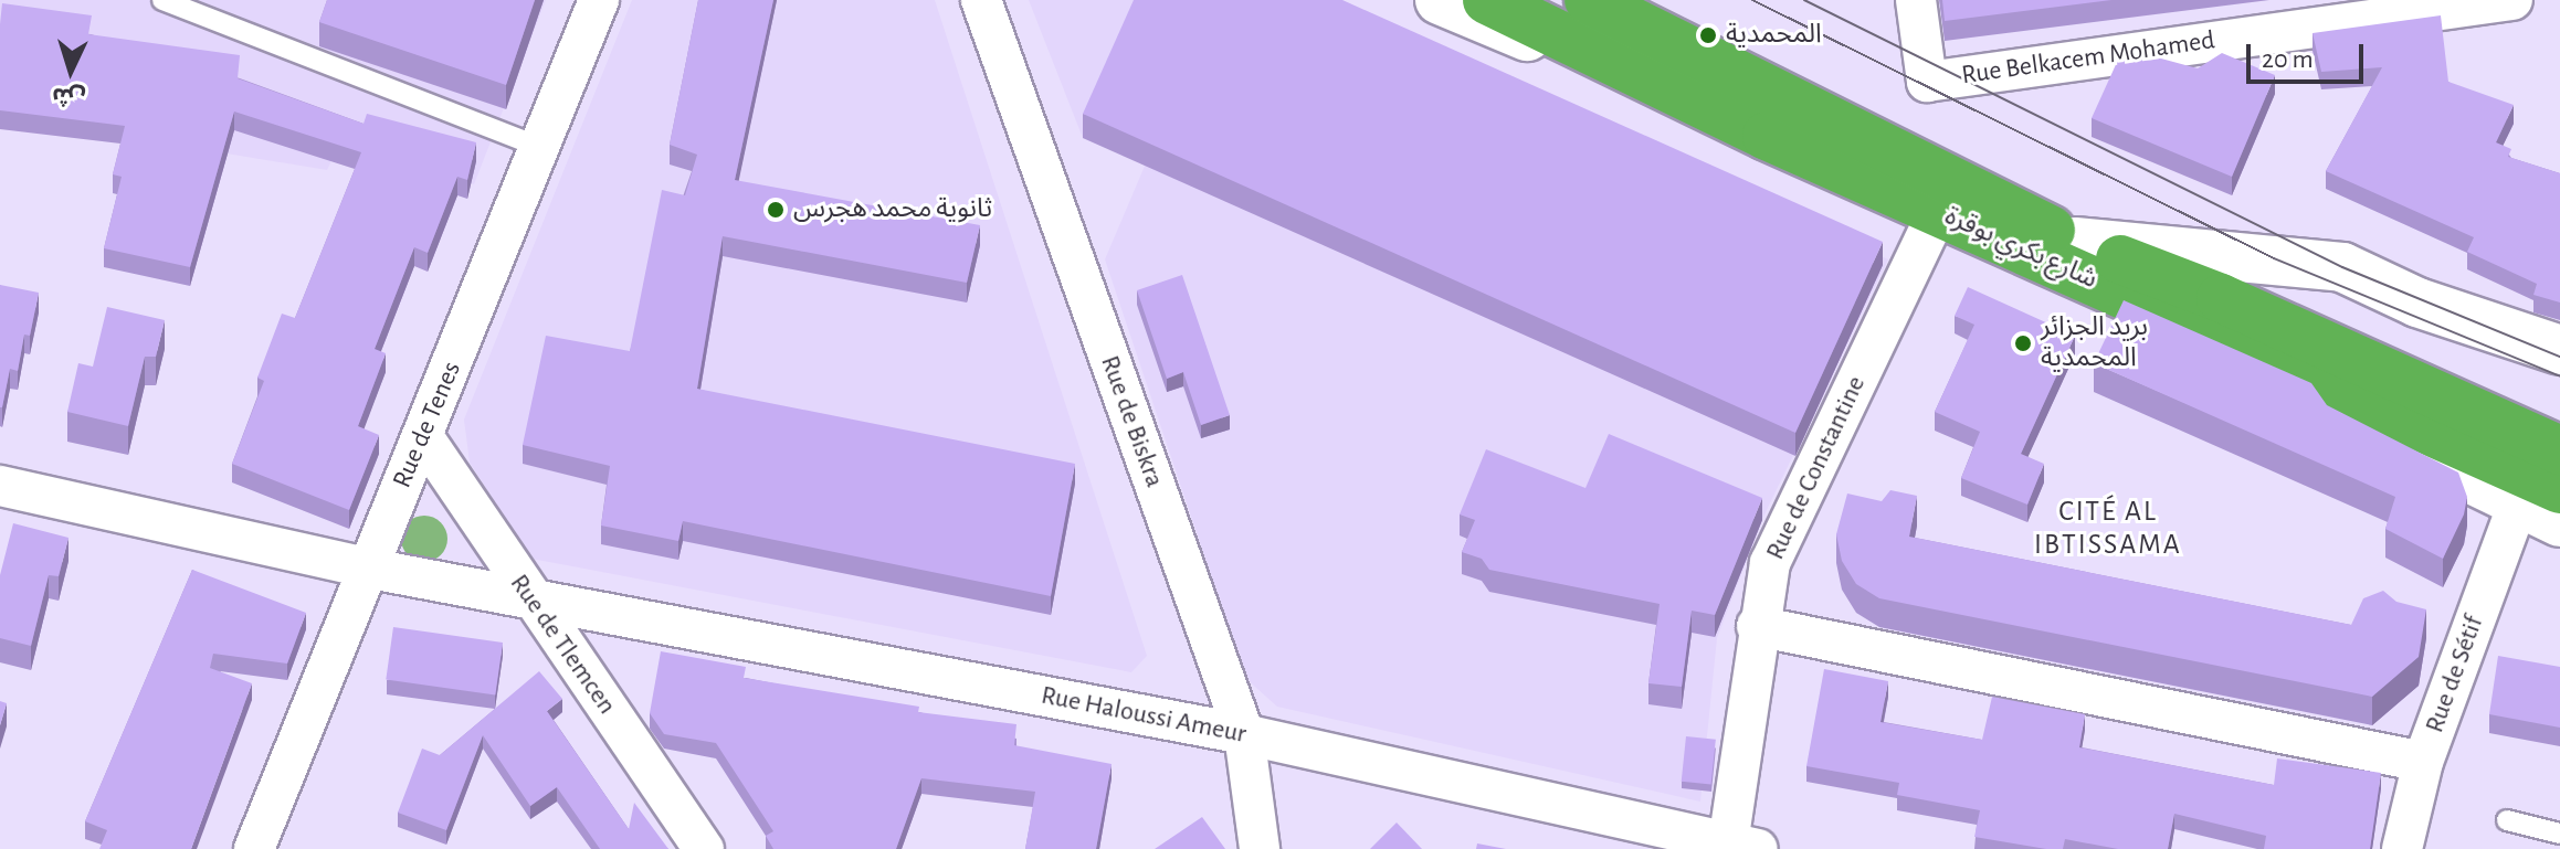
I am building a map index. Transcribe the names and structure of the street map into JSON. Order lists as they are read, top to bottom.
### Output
{
  "streets": {
    "highway": ["شارع بكري بوقرة"],
    "street": [
      "Rue Belkacem Mohamed",
      "Rue de Biskra",
      "Rue de Tenes",
      "Rue de Constantine",
      "Rue de Tlemcen",
      "Rue de Sétif",
      "Rue Haloussi Ameur"
    ]
  },
  "crossings": [
    ["شارع بكري بوقرة", "Rue de Constantine"],
    ["شارع بكري بوقرة", "Rue de Sétif"],
    ["Rue de Biskra", "Rue Haloussi Ameur"],
    ["Rue de Tenes", "Rue de Tlemcen"],
    ["Rue de Tenes", "Rue Haloussi Ameur"],
    ["Rue de Constantine", "Rue Haloussi Ameur"],
    ["Rue de Tlemcen", "Rue Haloussi Ameur"]
  ],
  "districts": ["CITÉ AL IBTISSAMA"],
  "places": ["المحمدية", "ثانوية محمد هجرس", "بريد الجزائر المحمدية"],
  "scale_bar": "20 m",
  "north": "bottom"
}
